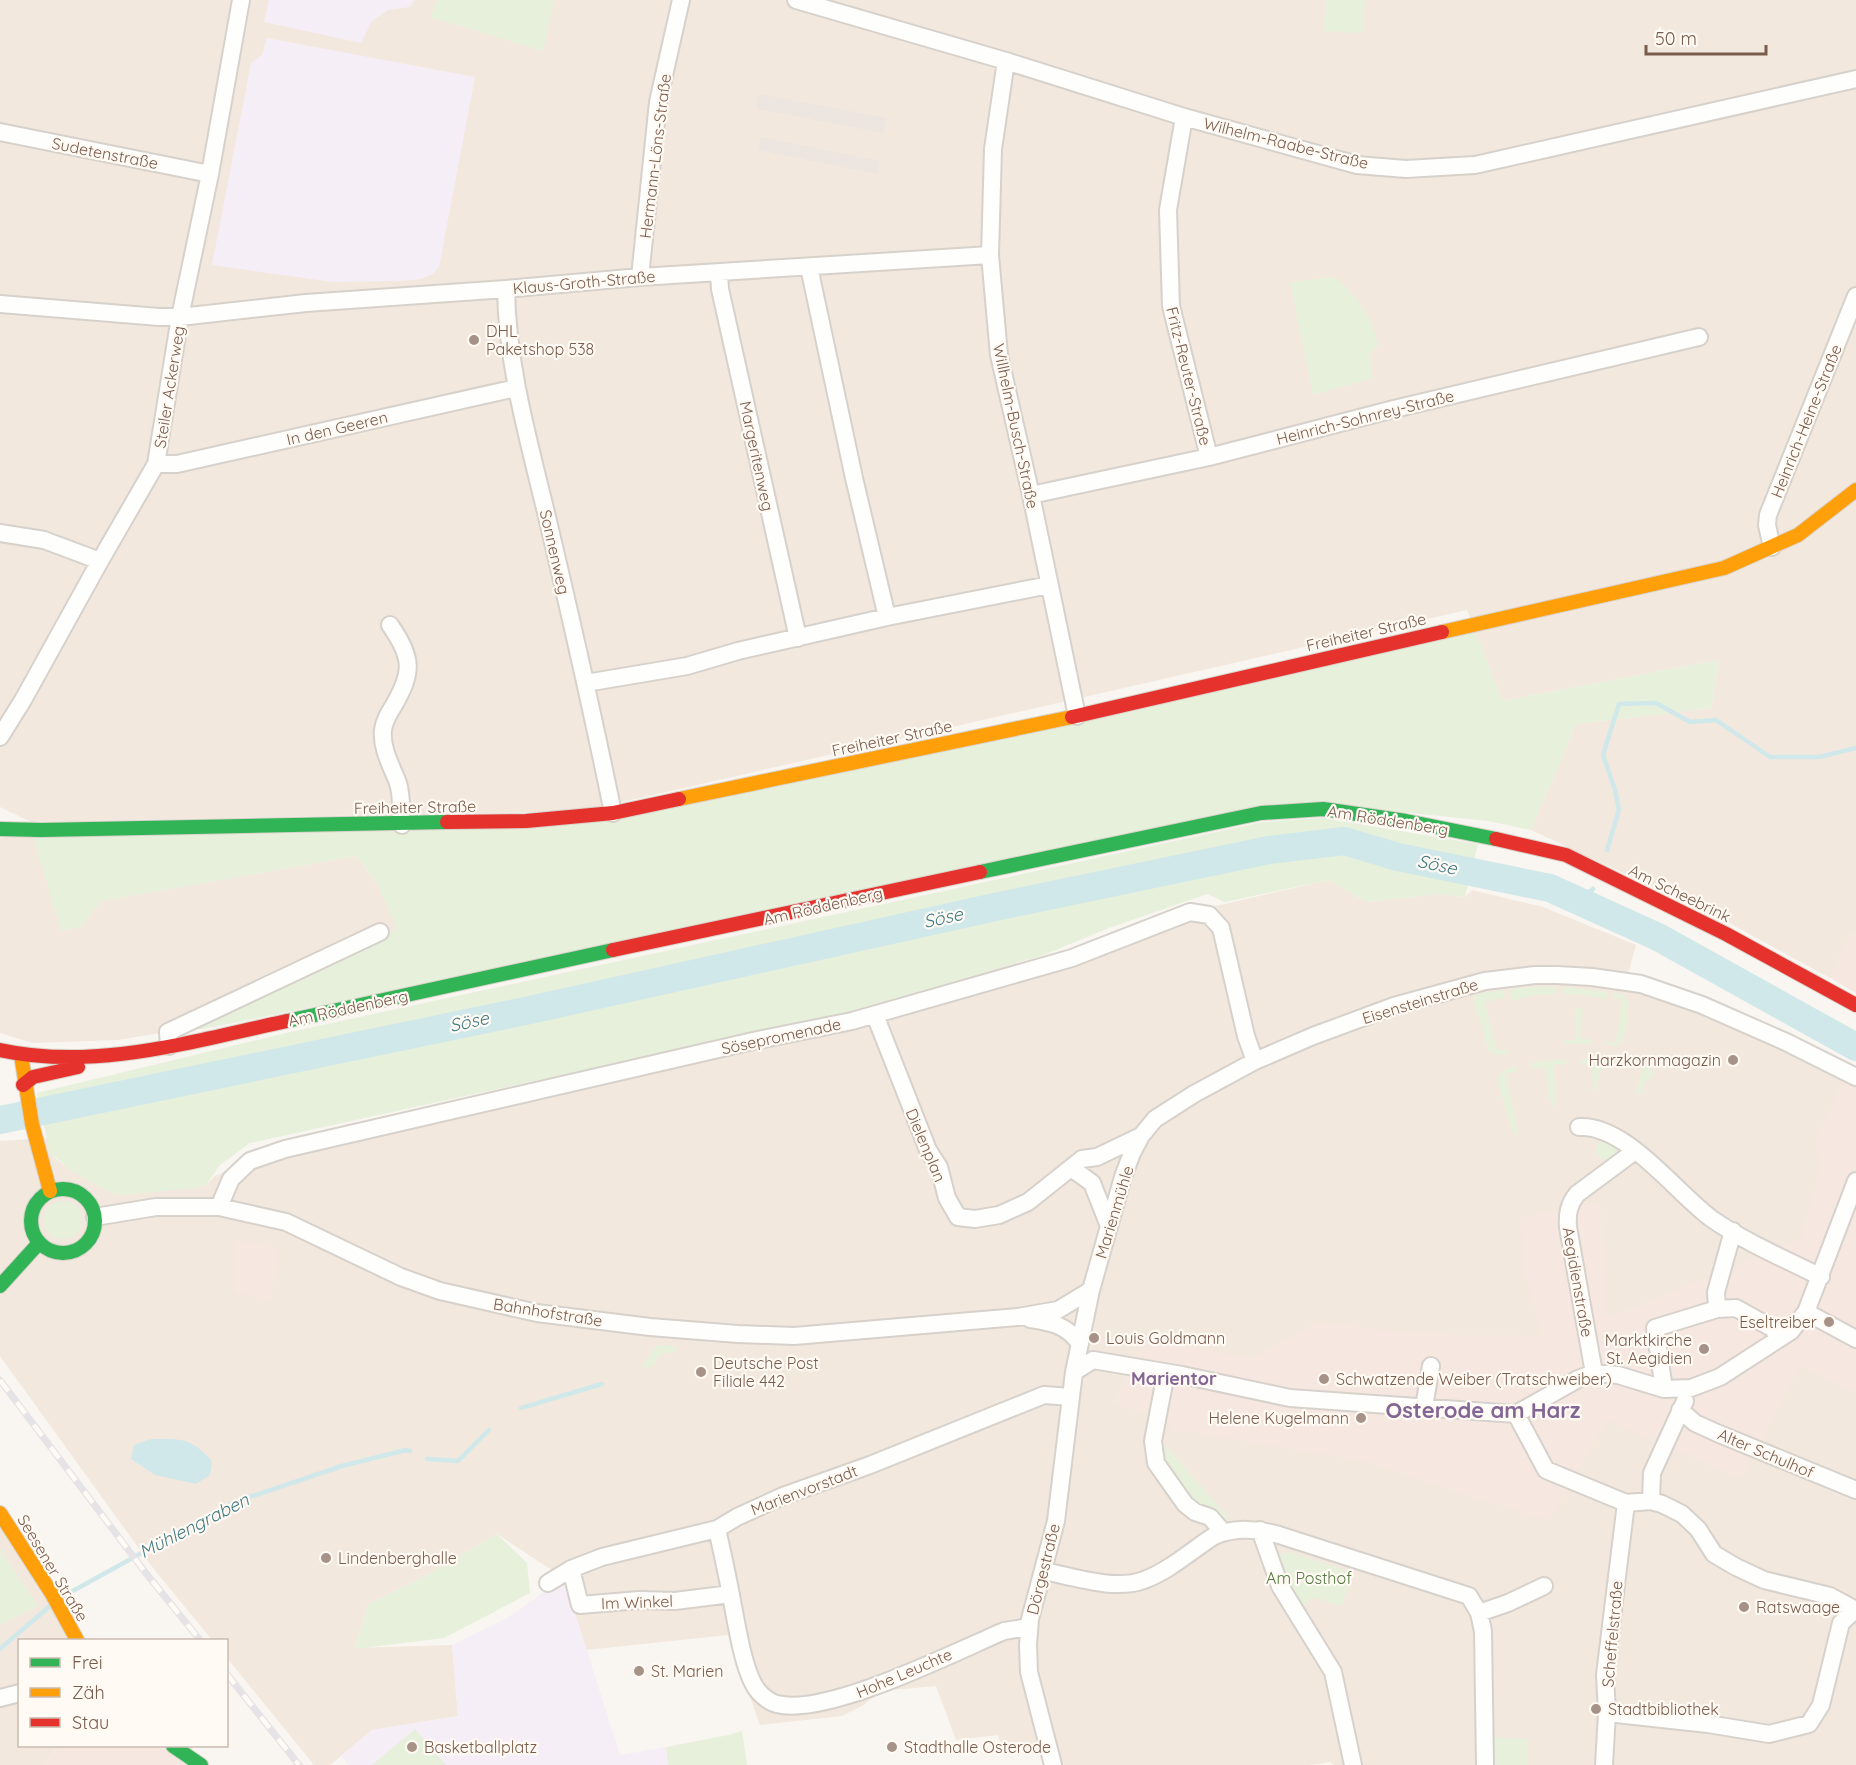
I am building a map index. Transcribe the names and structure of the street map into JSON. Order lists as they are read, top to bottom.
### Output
{
  "streets": {
    "street": [
      "Wilhelm-Raabe-Straße",
      "Sudetenstraße",
      "Hermann-Löns-Straße",
      "Klaus-Groth-Straße",
      "Fritz-Reuter-Straße",
      "Steiler Ackerweg",
      "Heinrich-Sohnrey-Straße",
      "Heinrich-Heine-Straße",
      "Willhelm-Busch-Straße",
      "In den Geeren",
      "Margeritenweg",
      "Sonnenweg",
      "Freiheiter Straße",
      "Am Röddenberg",
      "Am Scheebrink",
      "Eisensteinstraße",
      "Sösepromenade",
      "Dielenplan",
      "Marienmühle",
      "Aegidienstraße",
      "Bahnhofstraße",
      "Alter Schulhof",
      "Marienvorstadt",
      "Seesener Straße",
      "Dörgestraße",
      "Im Winkel",
      "Scheffelstraße",
      "Hohe Leuchte"
    ]
  },
  "crossings": [
    ["Wilhelm-Raabe-Straße", "Fritz-Reuter-Straße"],
    ["Wilhelm-Raabe-Straße", "Willhelm-Busch-Straße"],
    ["Sudetenstraße", "Steiler Ackerweg"],
    ["Hermann-Löns-Straße", "Klaus-Groth-Straße"],
    ["Klaus-Groth-Straße", "Steiler Ackerweg"],
    ["Klaus-Groth-Straße", "Willhelm-Busch-Straße"],
    ["Klaus-Groth-Straße", "Margeritenweg"],
    ["Klaus-Groth-Straße", "Sonnenweg"],
    ["Fritz-Reuter-Straße", "Heinrich-Sohnrey-Straße"],
    ["Steiler Ackerweg", "In den Geeren"],
    ["Heinrich-Sohnrey-Straße", "Willhelm-Busch-Straße"],
    ["Heinrich-Heine-Straße", "Freiheiter Straße"],
    ["Willhelm-Busch-Straße", "Freiheiter Straße"],
    ["In den Geeren", "Sonnenweg"],
    ["Sonnenweg", "Freiheiter Straße"],
    ["Am Röddenberg", "Am Scheebrink"],
    ["Eisensteinstraße", "Sösepromenade"],
    ["Eisensteinstraße", "Dielenplan"],
    ["Eisensteinstraße", "Marienmühle"],
    ["Sösepromenade", "Dielenplan"],
    ["Sösepromenade", "Bahnhofstraße"],
    ["Marienmühle", "Dörgestraße"],
    ["Marienvorstadt", "Dörgestraße"],
    ["Marienvorstadt", "Im Winkel"],
    ["Dörgestraße", "Hohe Leuchte"],
    ["Im Winkel", "Hohe Leuchte"]
  ],
  "districts": ["Marientor", "Osterode am Harz"],
  "water": ["Söse", "Mühlengraben"],
  "parks": ["Am Posthof"],
  "places": [
    "DHL Paketshop 538",
    "Harzkornmagazin",
    "Eseltreiber",
    "Louis Goldmann",
    "Marktkirche St. Aegidien",
    "Deutsche Post Filiale 442",
    "Schwatzende Weiber (Tratschweiber)",
    "Helene Kugelmann",
    "Lindenberghalle",
    "Ratswaage",
    "St. Marien",
    "Stadtbibliothek",
    "Basketballplatz",
    "Stadthalle Osterode"
  ],
  "legend": ["Frei", "Zäh", "Stau"],
  "scale_bar": "50 m"
}
